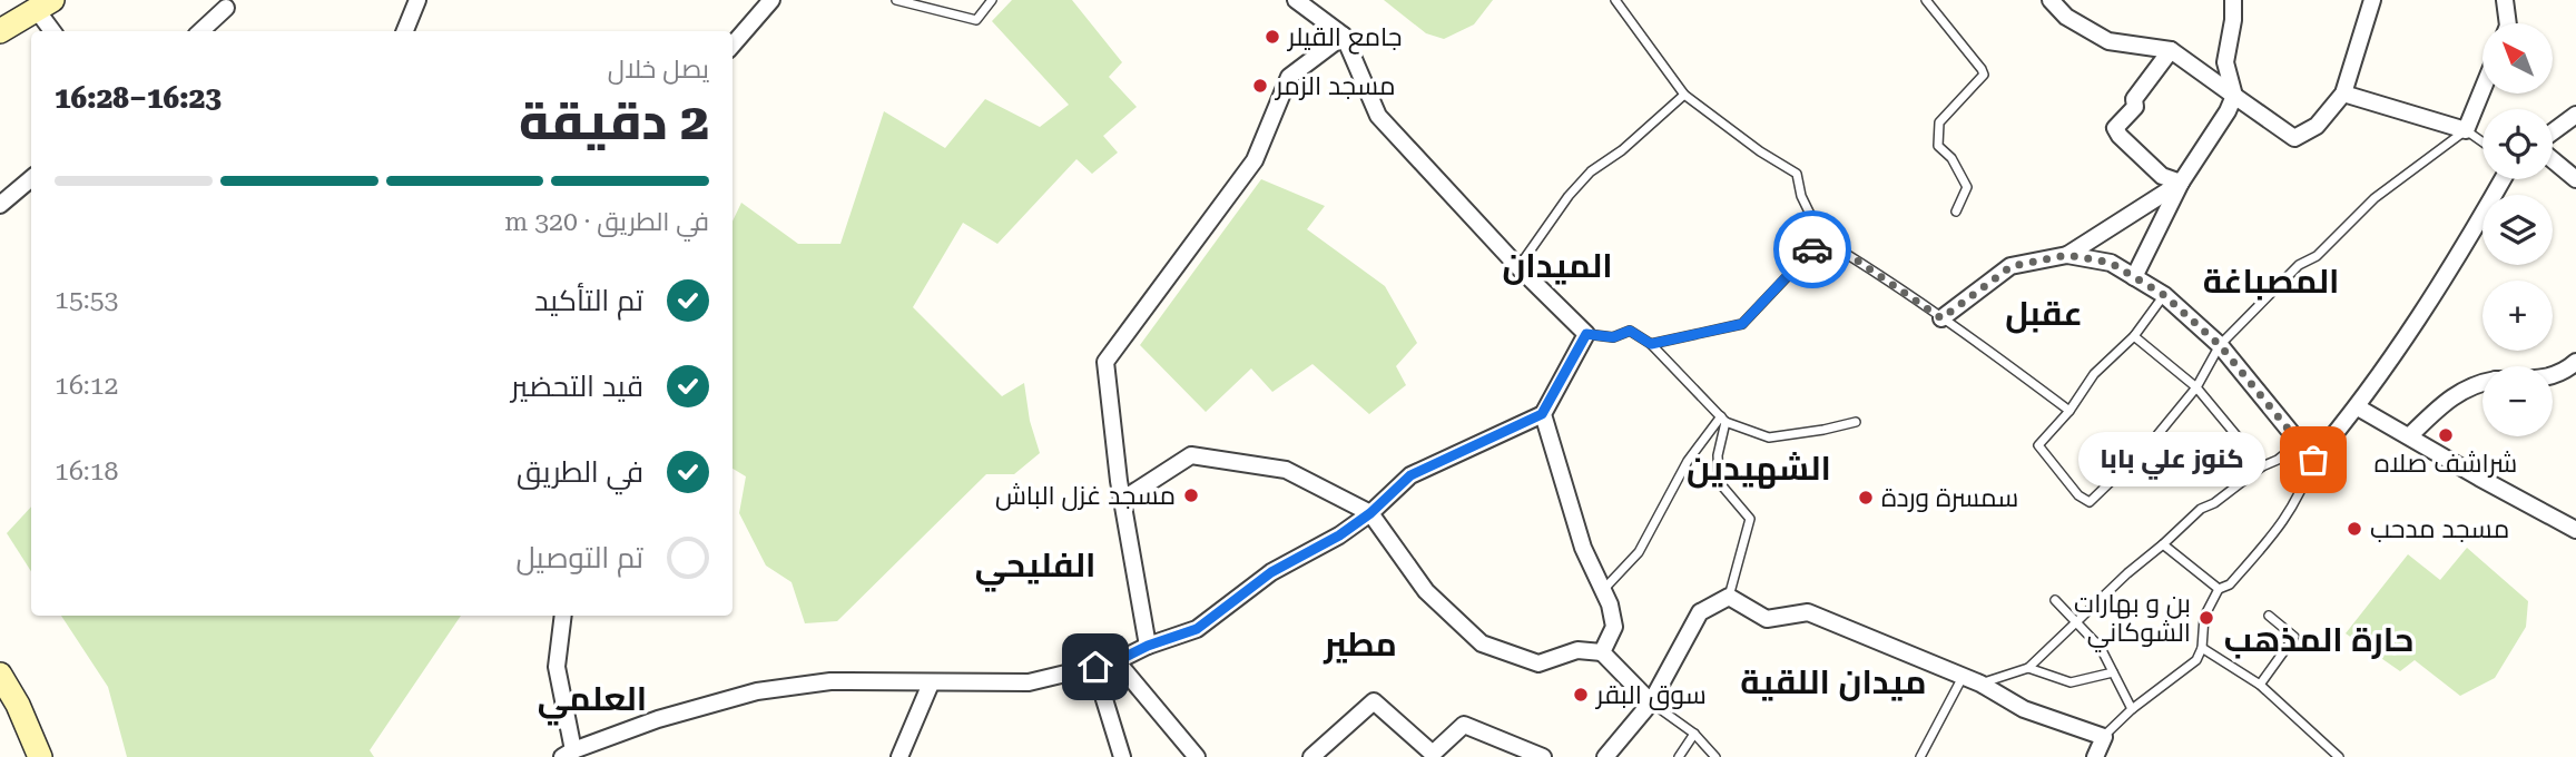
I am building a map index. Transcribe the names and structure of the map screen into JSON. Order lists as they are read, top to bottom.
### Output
{
  "districts": [
    "الميدان",
    "المصباغة",
    "عقبل",
    "الشهيدين",
    "الفليحي",
    "حارة المذهب",
    "مطير",
    "ميدان اللقية",
    "العلمي"
  ],
  "places": [
    "جامع القيلر",
    "مسجد الزمر",
    "شراشف صلاه",
    "كنوز علي بابا",
    "مسجد غزل الباش",
    "سمسرة وردة",
    "مسجد مدحب",
    "بن و بهارات الشوكاني",
    "سوق البقر"
  ],
  "north": "top left",
  "page": {
    "map_buttons": ["+", "−"],
    "heading": ["2 دقيقة", "يصل خلال", "16:23–16:28"],
    "bar": "في الطريق · 320 m",
    "list": [
      ["تم التأكيد", "15:53"],
      ["قيد التحضير", "16:12"],
      ["في الطريق", "16:18"],
      "تم التوصيل"
    ],
    "bubble": "كنوز علي بابا"
  }
}
